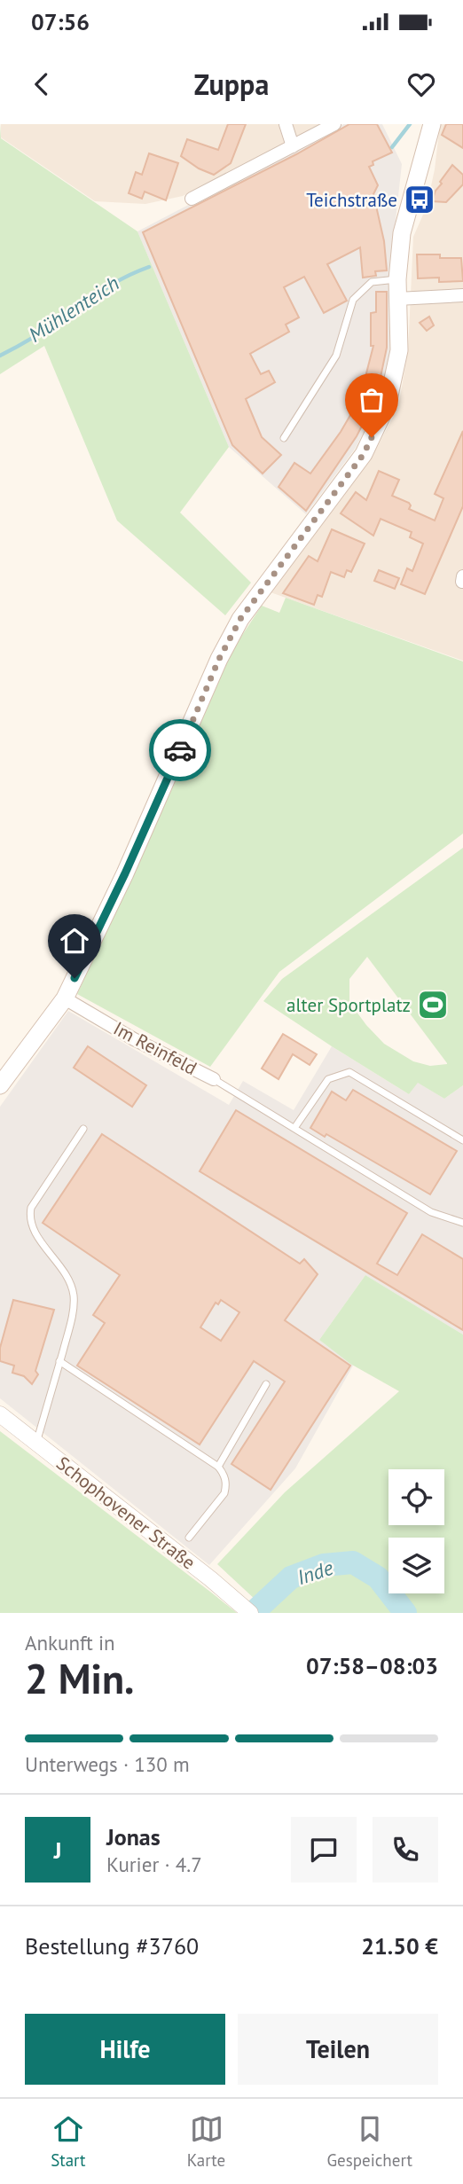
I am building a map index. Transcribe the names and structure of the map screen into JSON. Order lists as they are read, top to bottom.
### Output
{
  "streets": {
    "street": ["Im Reinfeld", "Schophovener Straße"]
  },
  "water": ["Mühlenteich", "Inde"],
  "places": {
    "bus stop": ["Teichstraße"],
    "sports": ["alter Sportplatz"]
  },
  "page": {
    "status": "07:56",
    "header": "Zuppa",
    "heading": ["2 Min.", "Ankunft in", "07:58–08:03"],
    "panel": [
      "Jonas",
      "Kurier · 4.7",
      "Bestellung #3760",
      "21.50 €"
    ],
    "bar": "Unterwegs · 130 m",
    "round": "J",
    "buttons": ["Hilfe", "Teilen"],
    "tabs": ["Start", "Karte", "Gespeichert"]
  }
}
